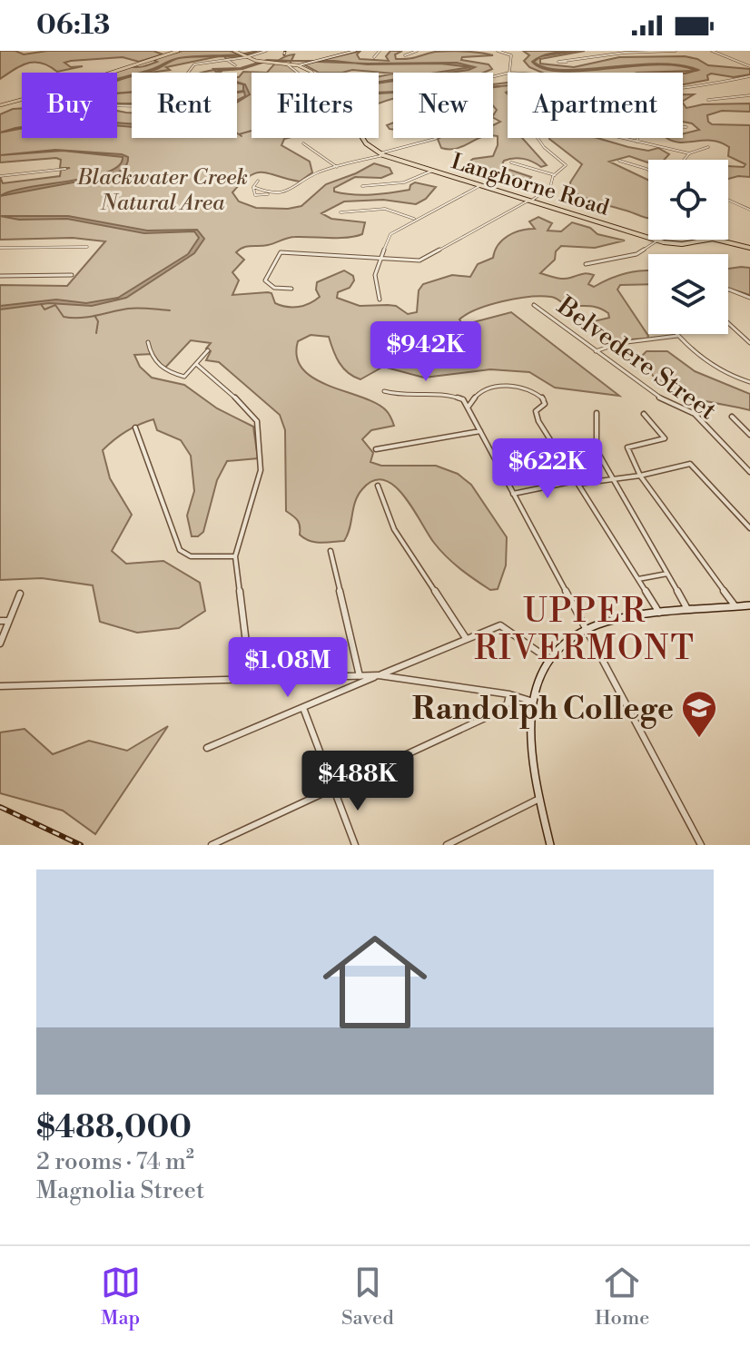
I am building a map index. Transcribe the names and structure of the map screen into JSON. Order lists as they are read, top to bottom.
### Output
{
  "streets": {
    "main road": ["Langhorne Road"],
    "street": ["Belvedere Street"]
  },
  "districts": ["UPPER RIVERMONT"],
  "parks": ["Blackwater Creek Natural Area"],
  "places": {
    "school or university": ["Randolph College"]
  },
  "page": {
    "status": "06:13",
    "chip": [
      "Buy",
      "Rent",
      "Filters",
      "New",
      "Apartment"
    ],
    "price": [
      "$942K",
      "$622K",
      "$1.08M",
      "$488K"
    ],
    "list": [
      {
        "name": "$488,000",
        "note": "2 rooms · 74 m² · Magnolia Street"
      }
    ],
    "tabs": ["Map", "Saved", "Home"]
  }
}
